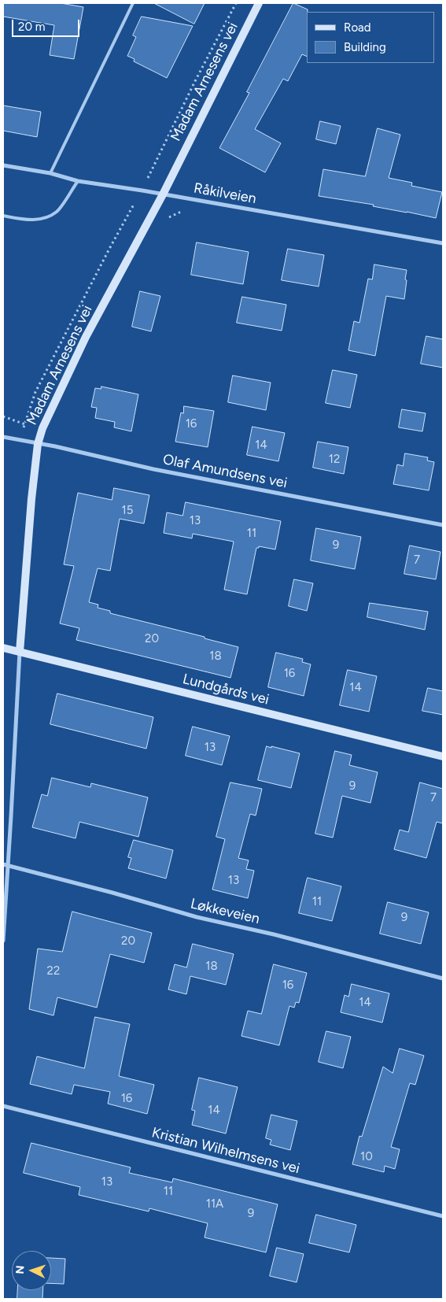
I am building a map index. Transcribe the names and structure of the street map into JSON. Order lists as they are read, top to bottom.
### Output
{
  "streets": {
    "street": [
      "Madam Arnesens vei",
      "Råkilveien",
      "Olaf Amundsens vei",
      "Lundgårds vei",
      "Løkkeveien",
      "Kristian Wilhelmsens vei"
    ]
  },
  "crossings": [
    ["Madam Arnesens vei", "Råkilveien"],
    ["Madam Arnesens vei", "Olaf Amundsens vei"],
    ["Madam Arnesens vei", "Lundgårds vei"],
    ["Madam Arnesens vei", "Løkkeveien"]
  ],
  "house_numbers": [
    "16",
    "14",
    "12",
    "15",
    "13",
    "11",
    "9",
    "7",
    "20",
    "18",
    "16",
    "14",
    "13",
    "9",
    "7",
    "13",
    "11",
    "9",
    "20",
    "18",
    "22",
    "16",
    "14",
    "16",
    "14",
    "10",
    "13",
    "11",
    "11A",
    "9"
  ],
  "legend": ["Road", "Building"],
  "scale_bar": "20 m",
  "north": "left"
}
